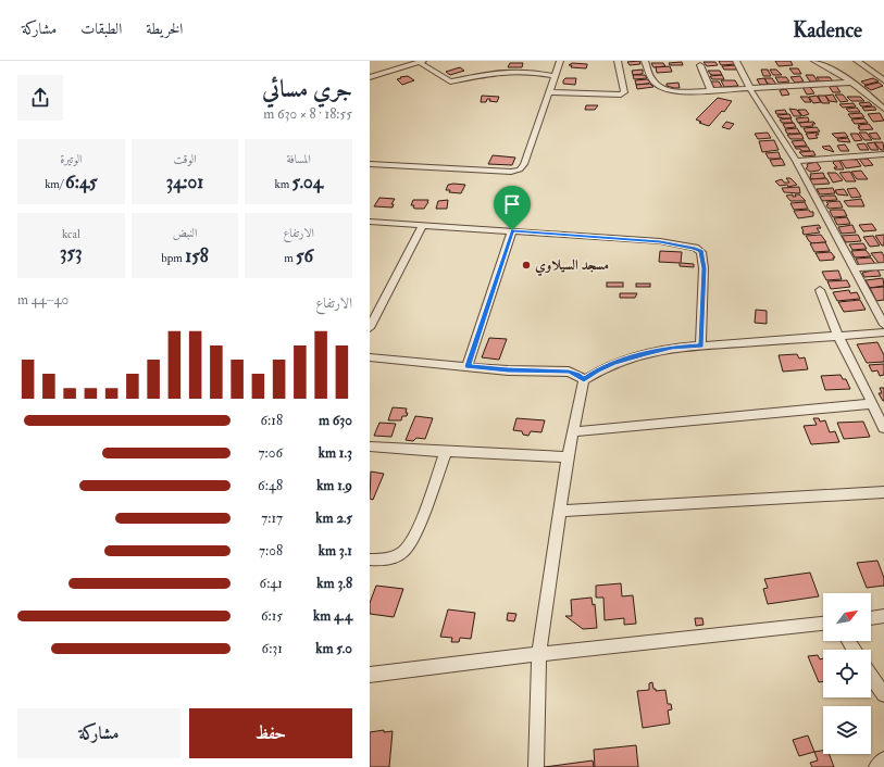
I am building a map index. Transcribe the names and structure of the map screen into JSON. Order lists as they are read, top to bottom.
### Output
{
  "places": ["مسجد السيلاوي"],
  "north": "top right",
  "page": {
    "header": "Kadence",
    "nav": ["الخريطة", "الطبقات", "مشاركة"],
    "heading": ["جري مسائي", "18:55 · 8 × 630 m"],
    "stats": [
      ["المسافة", "5.04 km"],
      ["الوقت", "34:01"],
      ["الوتيرة", "6:45 /km"],
      ["الارتفاع", "56 m"],
      ["النبض", "158 bpm"],
      ["kcal", "353"]
    ],
    "chart": ["الارتفاع", "40–44 m"],
    "list": [
      {
        "name": "630 m",
        "note": "6:18"
      },
      {
        "name": "1.3 km",
        "note": "7:06"
      },
      {
        "name": "1.9 km",
        "note": "6:48"
      },
      {
        "name": "2.5 km",
        "note": "7:17"
      },
      {
        "name": "3.1 km",
        "note": "7:08"
      },
      {
        "name": "3.8 km",
        "note": "6:41"
      },
      {
        "name": "4.4 km",
        "note": "6:15"
      },
      {
        "name": "5.0 km",
        "note": "6:31"
      }
    ],
    "buttons": ["حفظ", "مشاركة"]
  }
}
